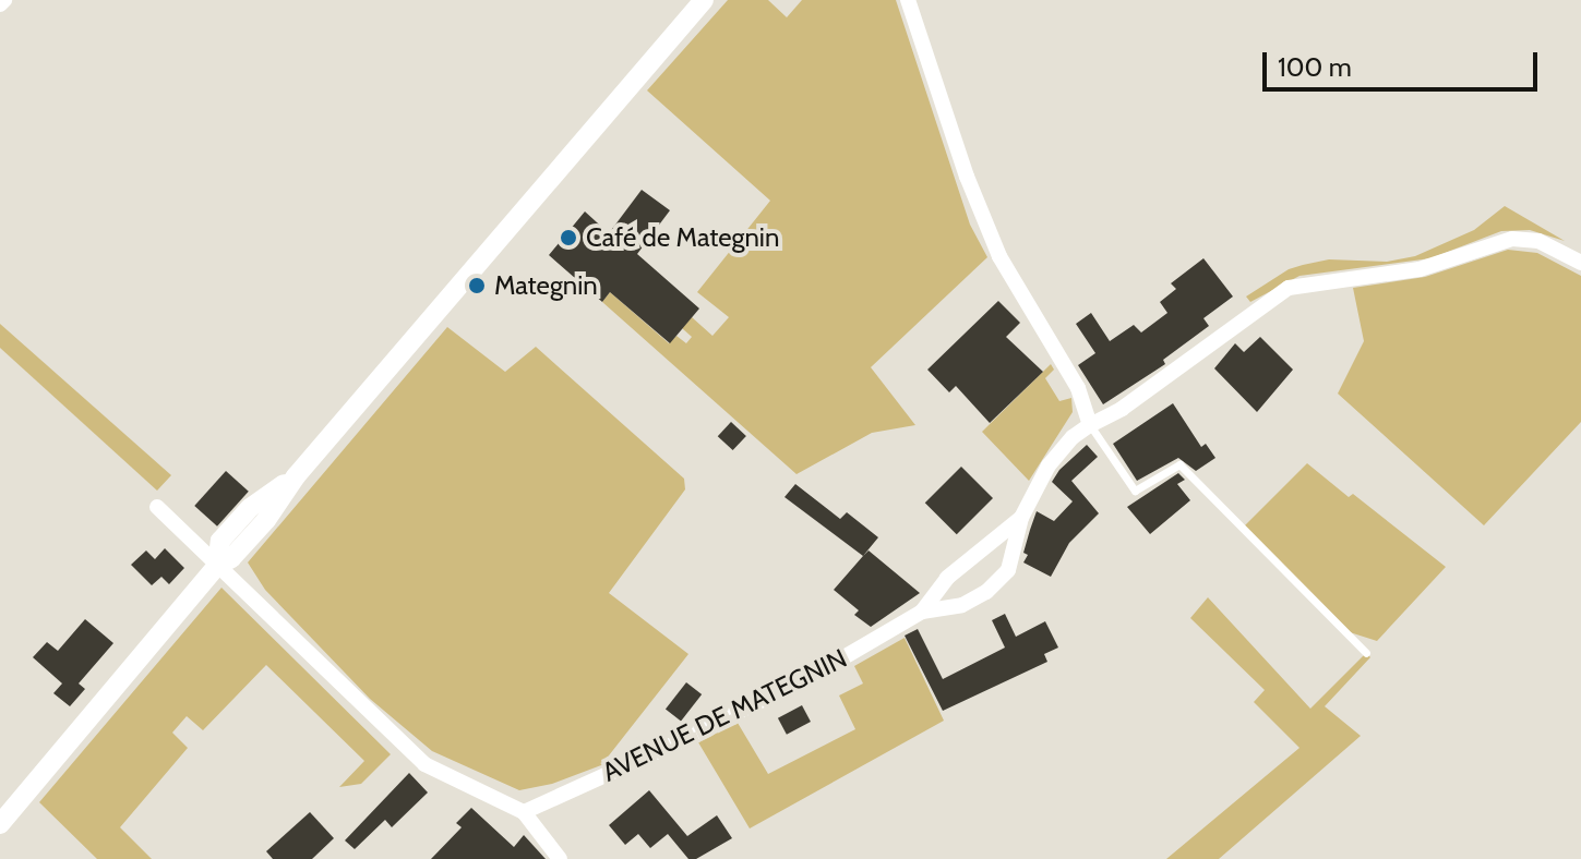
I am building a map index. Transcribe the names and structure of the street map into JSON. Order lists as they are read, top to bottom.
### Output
{
  "streets": {
    "street": ["AVENUE DE MATEGNIN"]
  },
  "places": ["Café de Mategnin", "Mategnin"],
  "scale_bar": "100 m"
}
